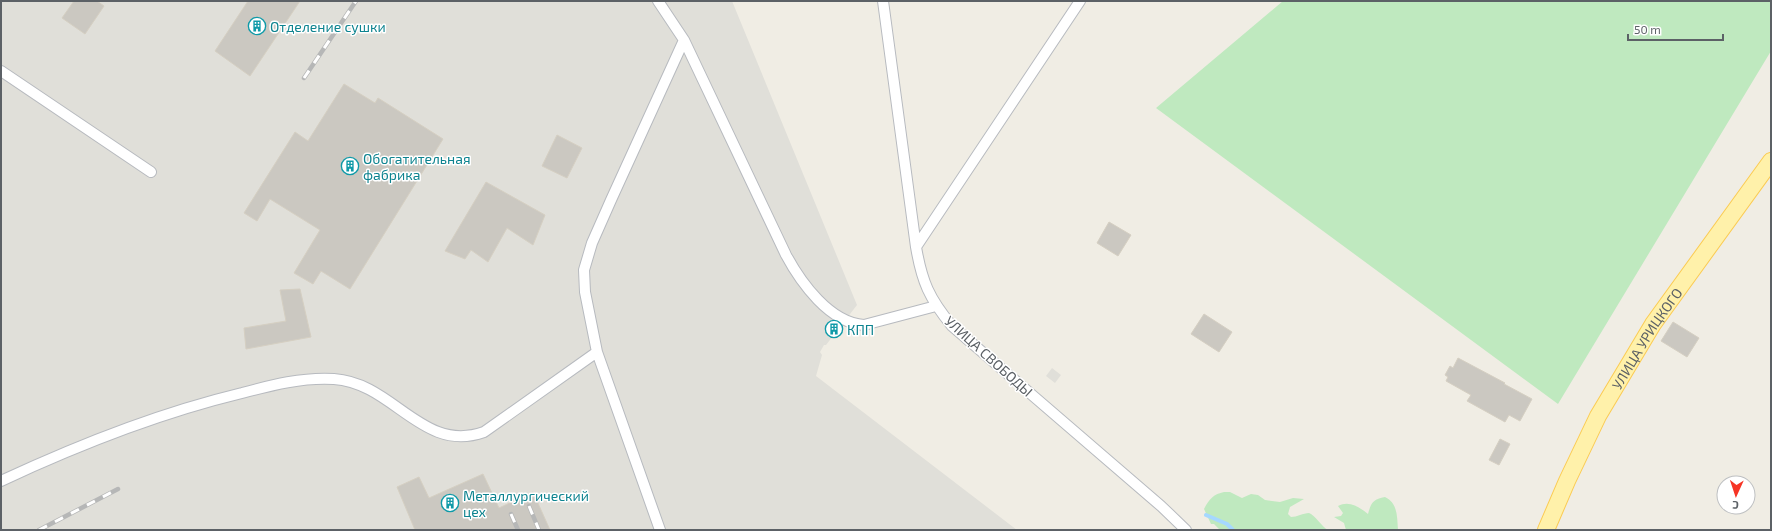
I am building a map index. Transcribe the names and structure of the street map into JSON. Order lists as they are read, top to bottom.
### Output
{
  "streets": {
    "main road": ["УЛИЦА УРИЦКОГО"],
    "street": ["УЛИЦА СВОБОДЫ"]
  },
  "places": {
    "building": [
      "Отделение сушки",
      "Обогатительная фабрика",
      "КПП",
      "Металлургический цех"
    ]
  },
  "scale_bar": "50 m",
  "north": "bottom"
}
